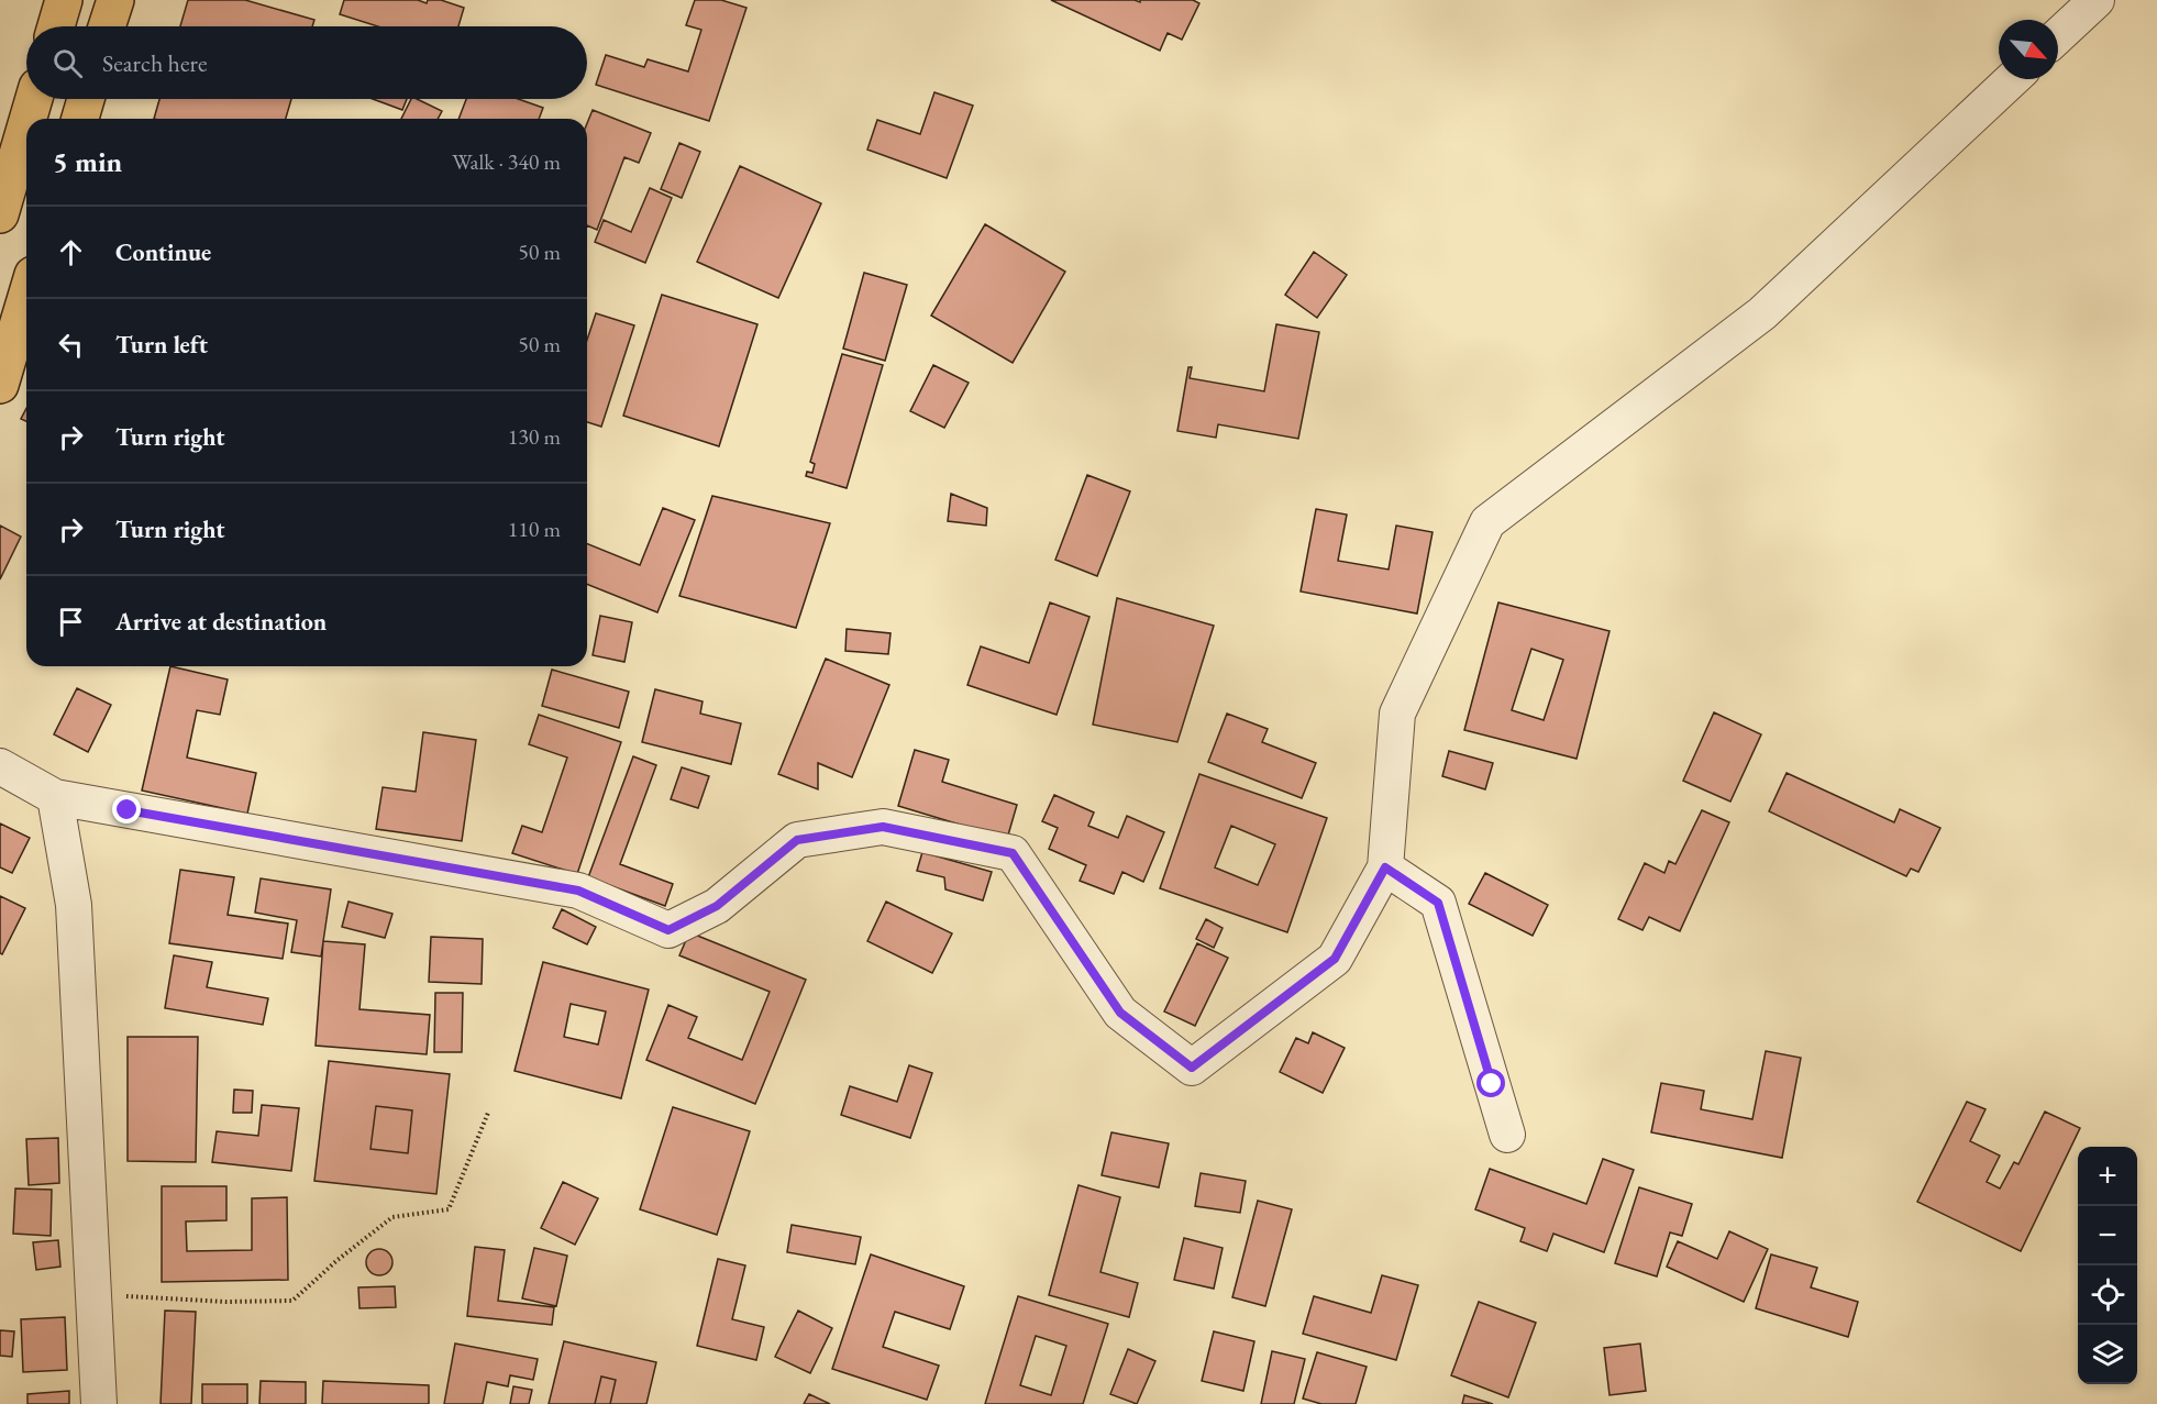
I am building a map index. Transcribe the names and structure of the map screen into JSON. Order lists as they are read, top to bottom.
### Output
{
  "north": "bottom right",
  "page": {
    "search": "Search here",
    "heading": ["5 min", "Walk · 340 m"],
    "list": [
      ["Continue", "50 m"],
      ["Turn left", "50 m"],
      ["Turn right", "130 m"],
      ["Turn right", "110 m"],
      "Arrive at destination"
    ],
    "map_buttons": ["+", "−"]
  }
}
